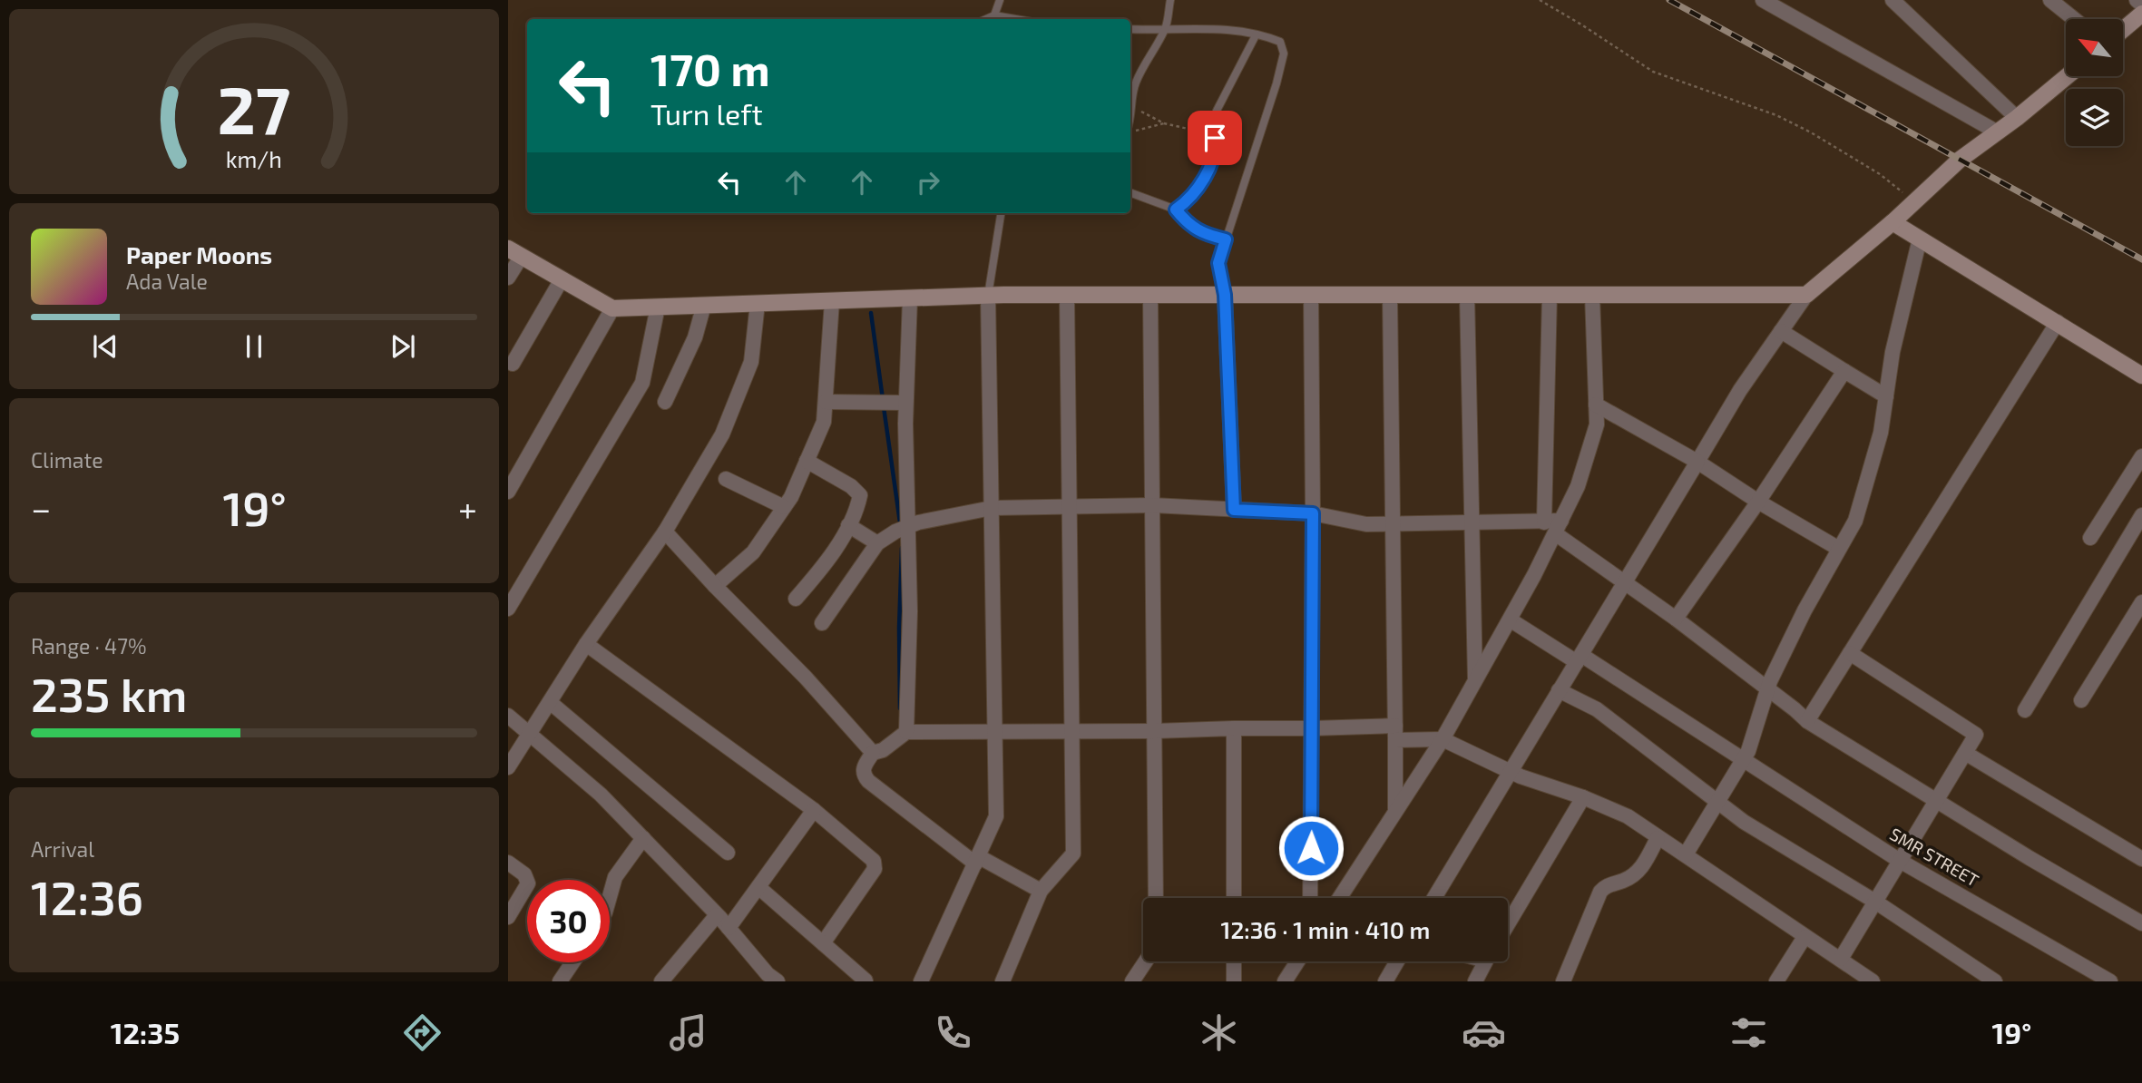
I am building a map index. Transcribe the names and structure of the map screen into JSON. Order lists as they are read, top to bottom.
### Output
{
  "streets": {
    "street": ["SMR STREET"]
  },
  "north": "top left",
  "page": {
    "turn": ["170 m", "Turn left"],
    "song": ["Paper Moons", "Ada Vale"],
    "tile": [
      "Climate",
      ["Range · 47%", "235 km"],
      ["Arrival", "12:36"]
    ],
    "heat": ["−", "19°", "+"],
    "limit": "30",
    "trip": "12:36 · 1 min · 410 m",
    "tabs": ["12:35", "19°"],
    "gauge": ["27", "km/h"]
  }
}
